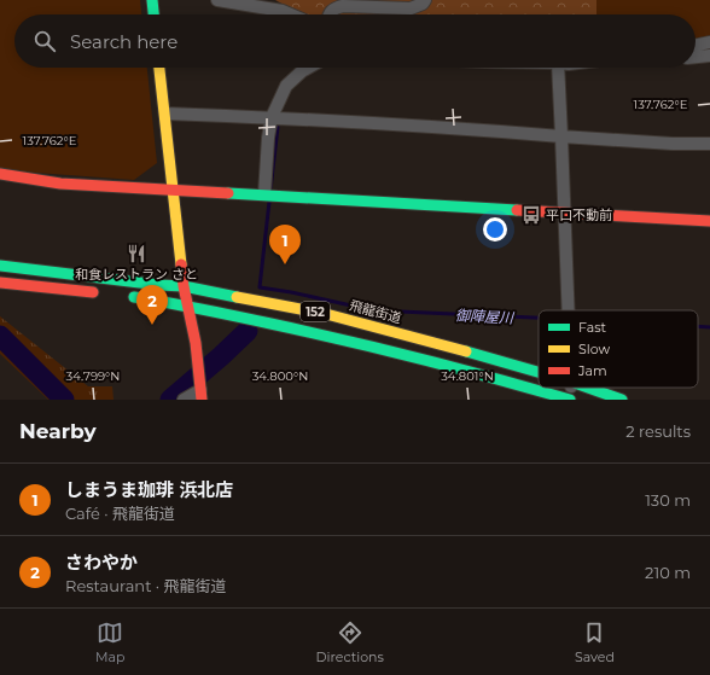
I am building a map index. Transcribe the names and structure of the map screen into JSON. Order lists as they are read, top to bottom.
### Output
{
  "streets": {
    "main road": ["152", "飛龍街道"]
  },
  "water": ["御陣屋川"],
  "places": {
    "bus stop": ["平口不動前"],
    "restaurant": ["和食レストラン さと"]
  },
  "legend": ["Fast", "Slow", "Jam"],
  "page": {
    "search": "Search here",
    "pins": ["1", "2"],
    "heading": ["Nearby", "2 results"],
    "list": [
      {
        "mark": "1",
        "name": "しまうま珈琲 浜北店",
        "note": "Café · 飛龍街道",
        "value": "130 m"
      },
      {
        "mark": "2",
        "name": "さわやか",
        "note": "Restaurant · 飛龍街道",
        "value": "210 m"
      }
    ],
    "nav": ["Map", "Directions", "Saved"]
  },
  "coordinates": [
    "137.762°E",
    "34.799°N",
    "34.800°N",
    "34.801°N"
  ]
}
